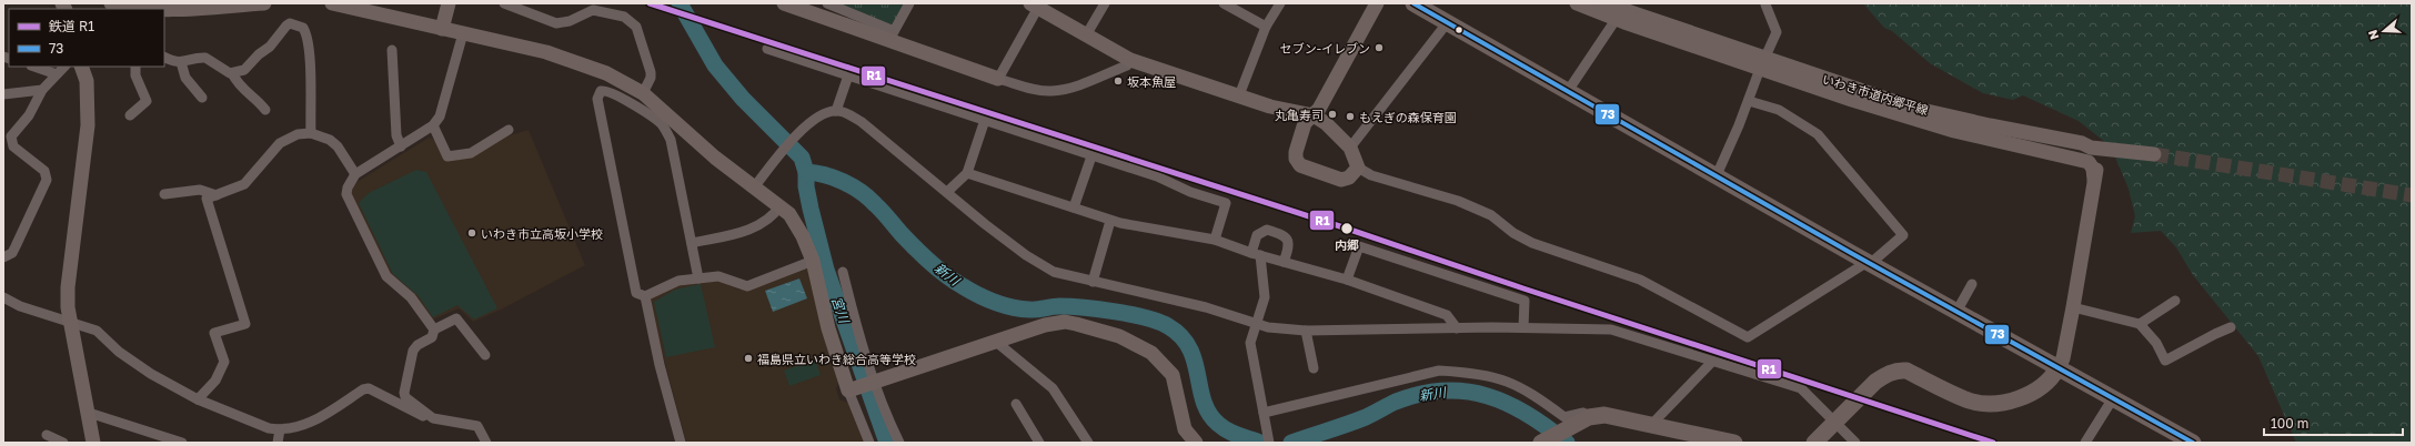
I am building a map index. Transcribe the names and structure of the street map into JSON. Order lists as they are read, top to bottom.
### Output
{
  "streets": {
    "street": ["いわき市道内郷平線"]
  },
  "water": ["新川", "宮川"],
  "places": [
    "セブン-イレブン",
    "坂本魚屋",
    "丸亀寿司",
    "もえぎの森保育園",
    "内郷",
    "いわき市立高坂小学校",
    "福島県立いわき総合高等学校"
  ],
  "lines": ["rail line R1", "transit line 73"],
  "legend": ["鉄道 R1", "73"],
  "scale_bar": "100 m",
  "north": "left"
}
